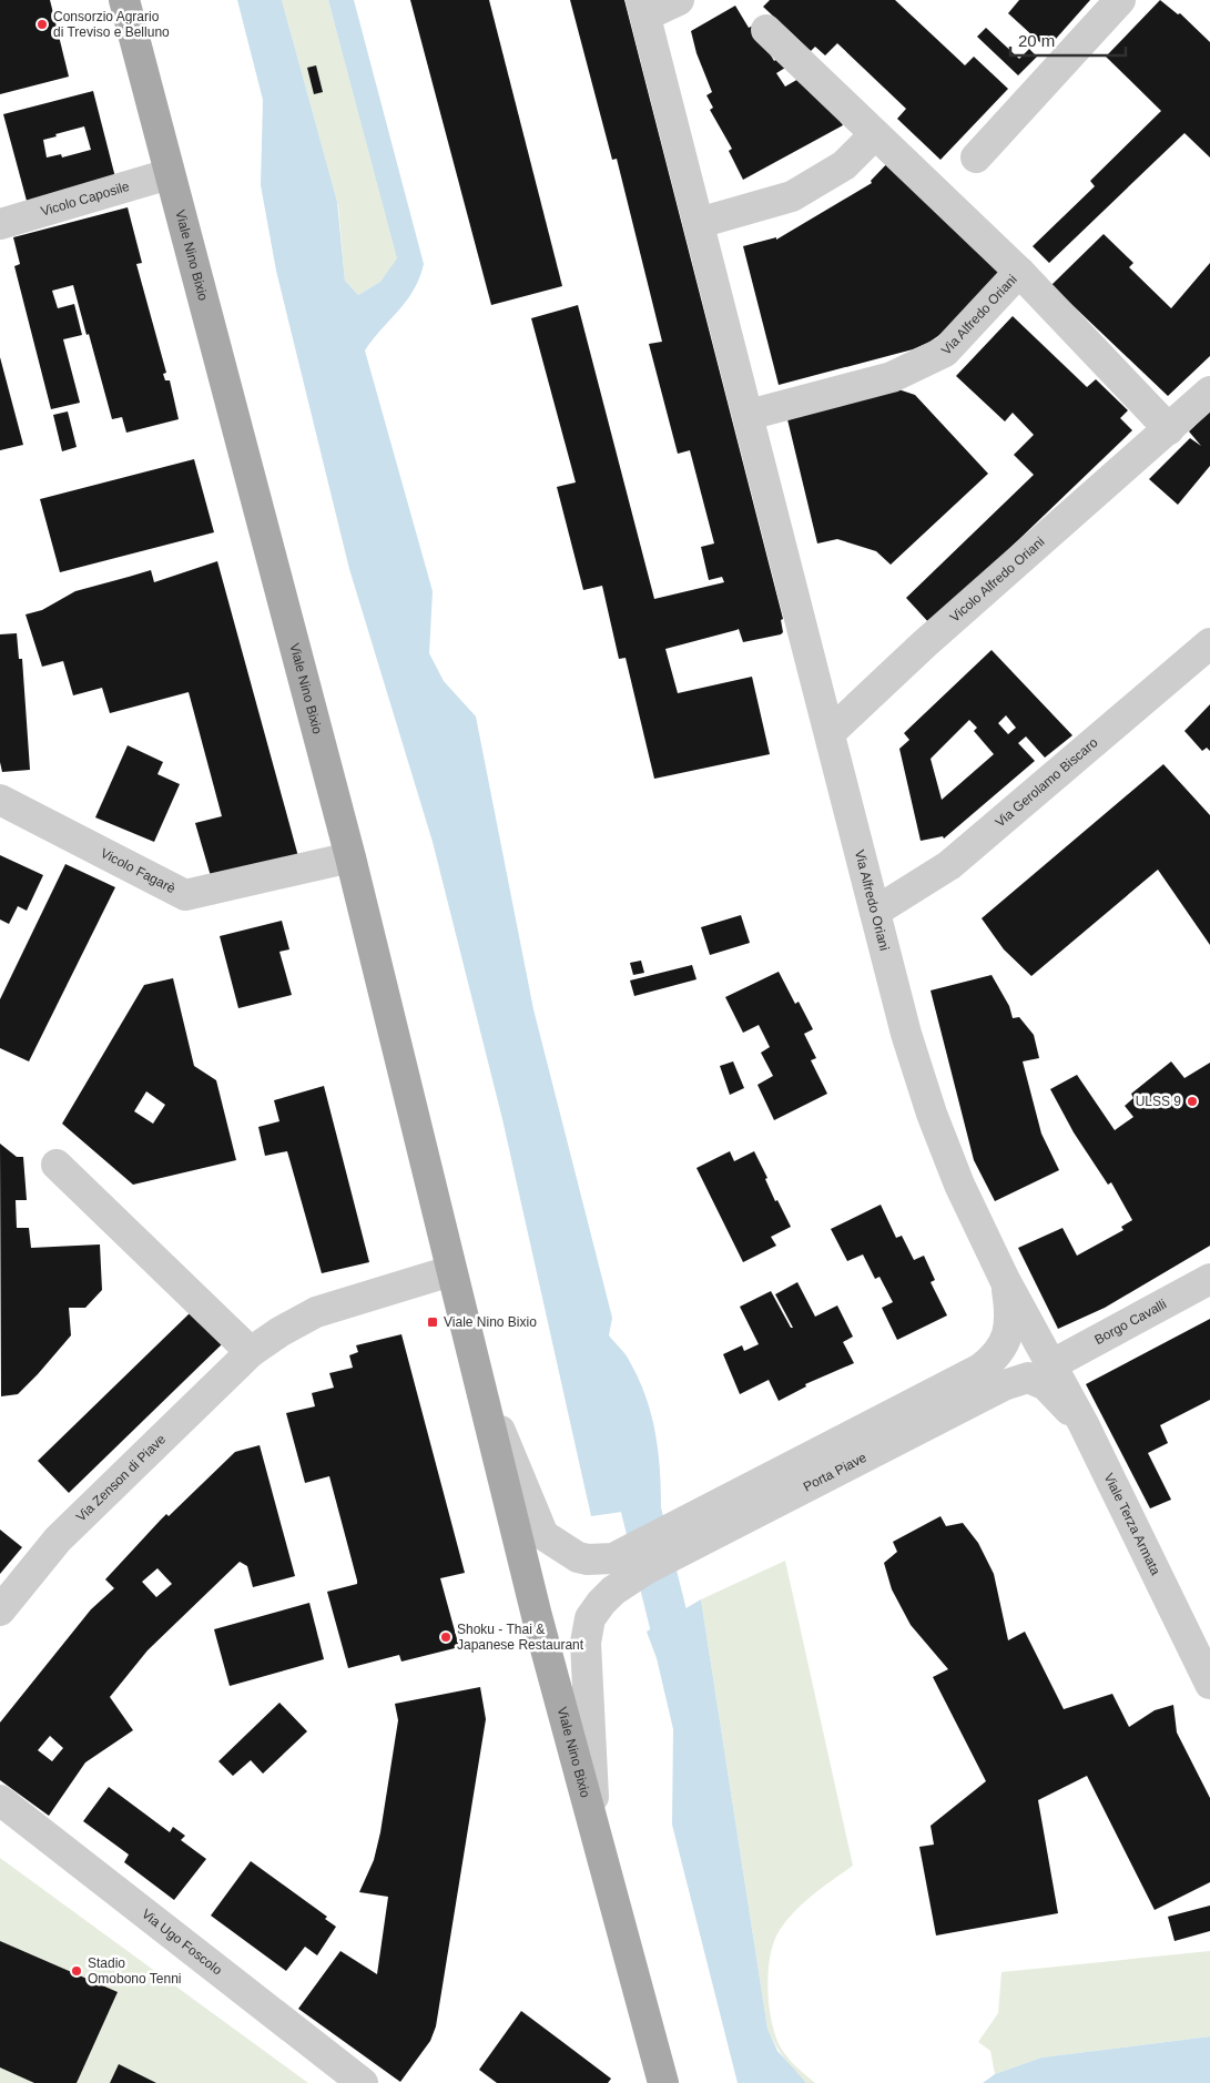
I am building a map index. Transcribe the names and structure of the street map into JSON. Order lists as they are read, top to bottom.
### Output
{
  "streets": {
    "main road": ["Viale Nino Bixio"],
    "street": [
      "Vicolo Caposile",
      "Via Alfredo Oriani",
      "Vicolo Alfredo Oriani",
      "Via Gerolamo Biscaro",
      "Vicolo Fagarè",
      "Borgo Cavalli",
      "Porta Piave",
      "Via Zenson di Piave",
      "Viale Terza Armata",
      "Via Ugo Foscolo"
    ]
  },
  "crossings": [
    ["Vicolo Caposile", "Viale Nino Bixio"],
    ["Viale Nino Bixio", "Vicolo Fagarè"],
    ["Viale Nino Bixio", "Porta Piave"],
    ["Viale Nino Bixio", "Via Zenson di Piave"],
    ["Via Alfredo Oriani", "Vicolo Alfredo Oriani"],
    ["Via Alfredo Oriani", "Via Gerolamo Biscaro"],
    ["Via Alfredo Oriani", "Borgo Cavalli"],
    ["Via Alfredo Oriani", "Porta Piave"],
    ["Via Alfredo Oriani", "Viale Terza Armata"],
    ["Borgo Cavalli", "Viale Terza Armata"],
    ["Porta Piave", "Viale Terza Armata"]
  ],
  "places": {
    "other": [
      "Consorzio Agrario di Treviso e Belluno",
      "ULSS 9",
      "Shoku - Thai & Japanese Restaurant",
      "Stadio Omobono Tenni"
    ],
    "transit": ["Viale Nino Bixio"]
  },
  "scale_bar": "20 m"
}
